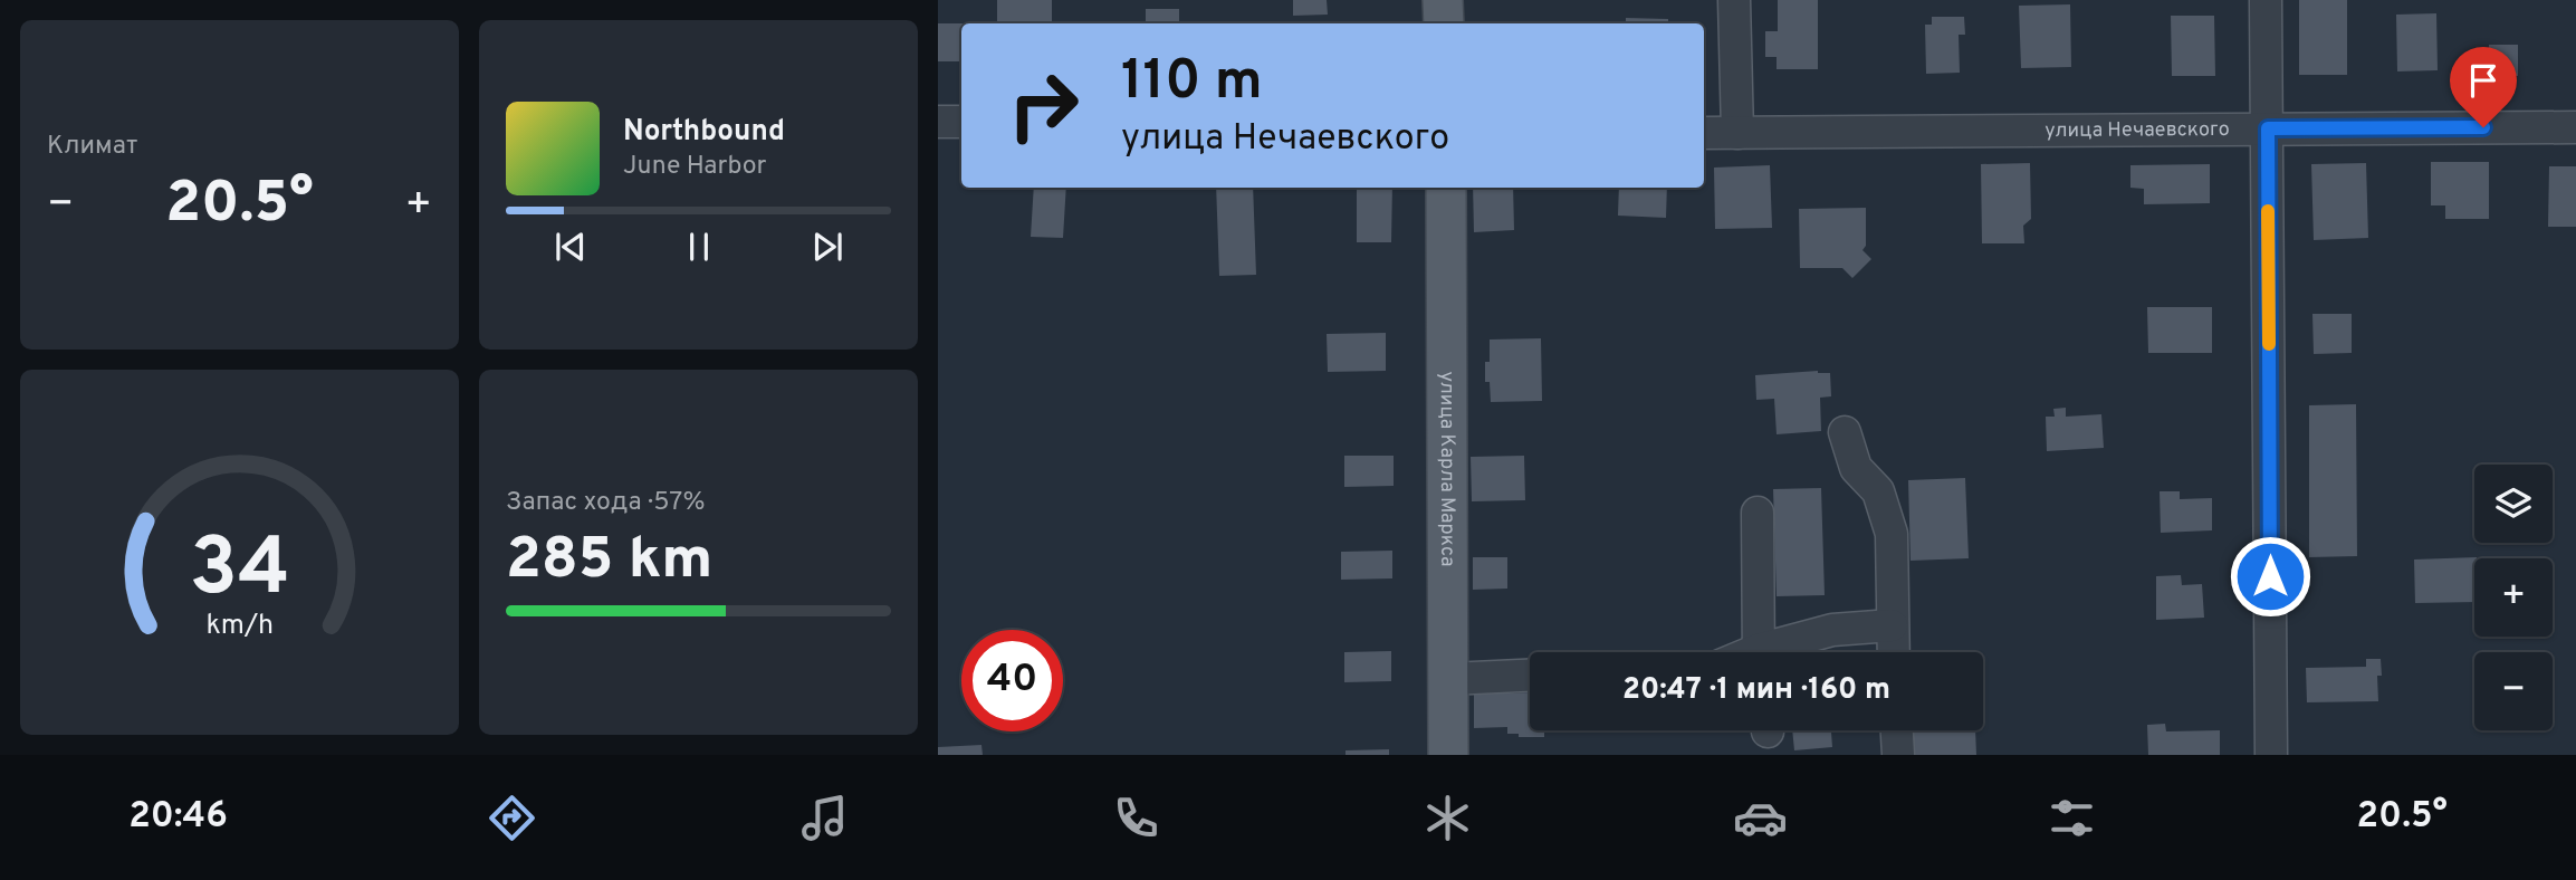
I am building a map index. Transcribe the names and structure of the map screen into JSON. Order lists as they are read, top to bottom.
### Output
{
  "streets": {
    "main road": ["улица Карла Маркса"],
    "street": ["улица Нечаевского"]
  },
  "page": {
    "tile": [
      "Климат",
      ["Запас хода · 57%", "285 km"]
    ],
    "turn": ["110 m", "улица Нечаевского"],
    "song": ["Northbound", "June Harbor"],
    "heat": ["−", "20.5°", "+"],
    "map_buttons": ["+", "−"],
    "limit": "40",
    "trip": "20:47 · 1 мин · 160 m",
    "tabs": ["20:46", "20.5°"],
    "gauge": ["34", "km/h"]
  }
}
